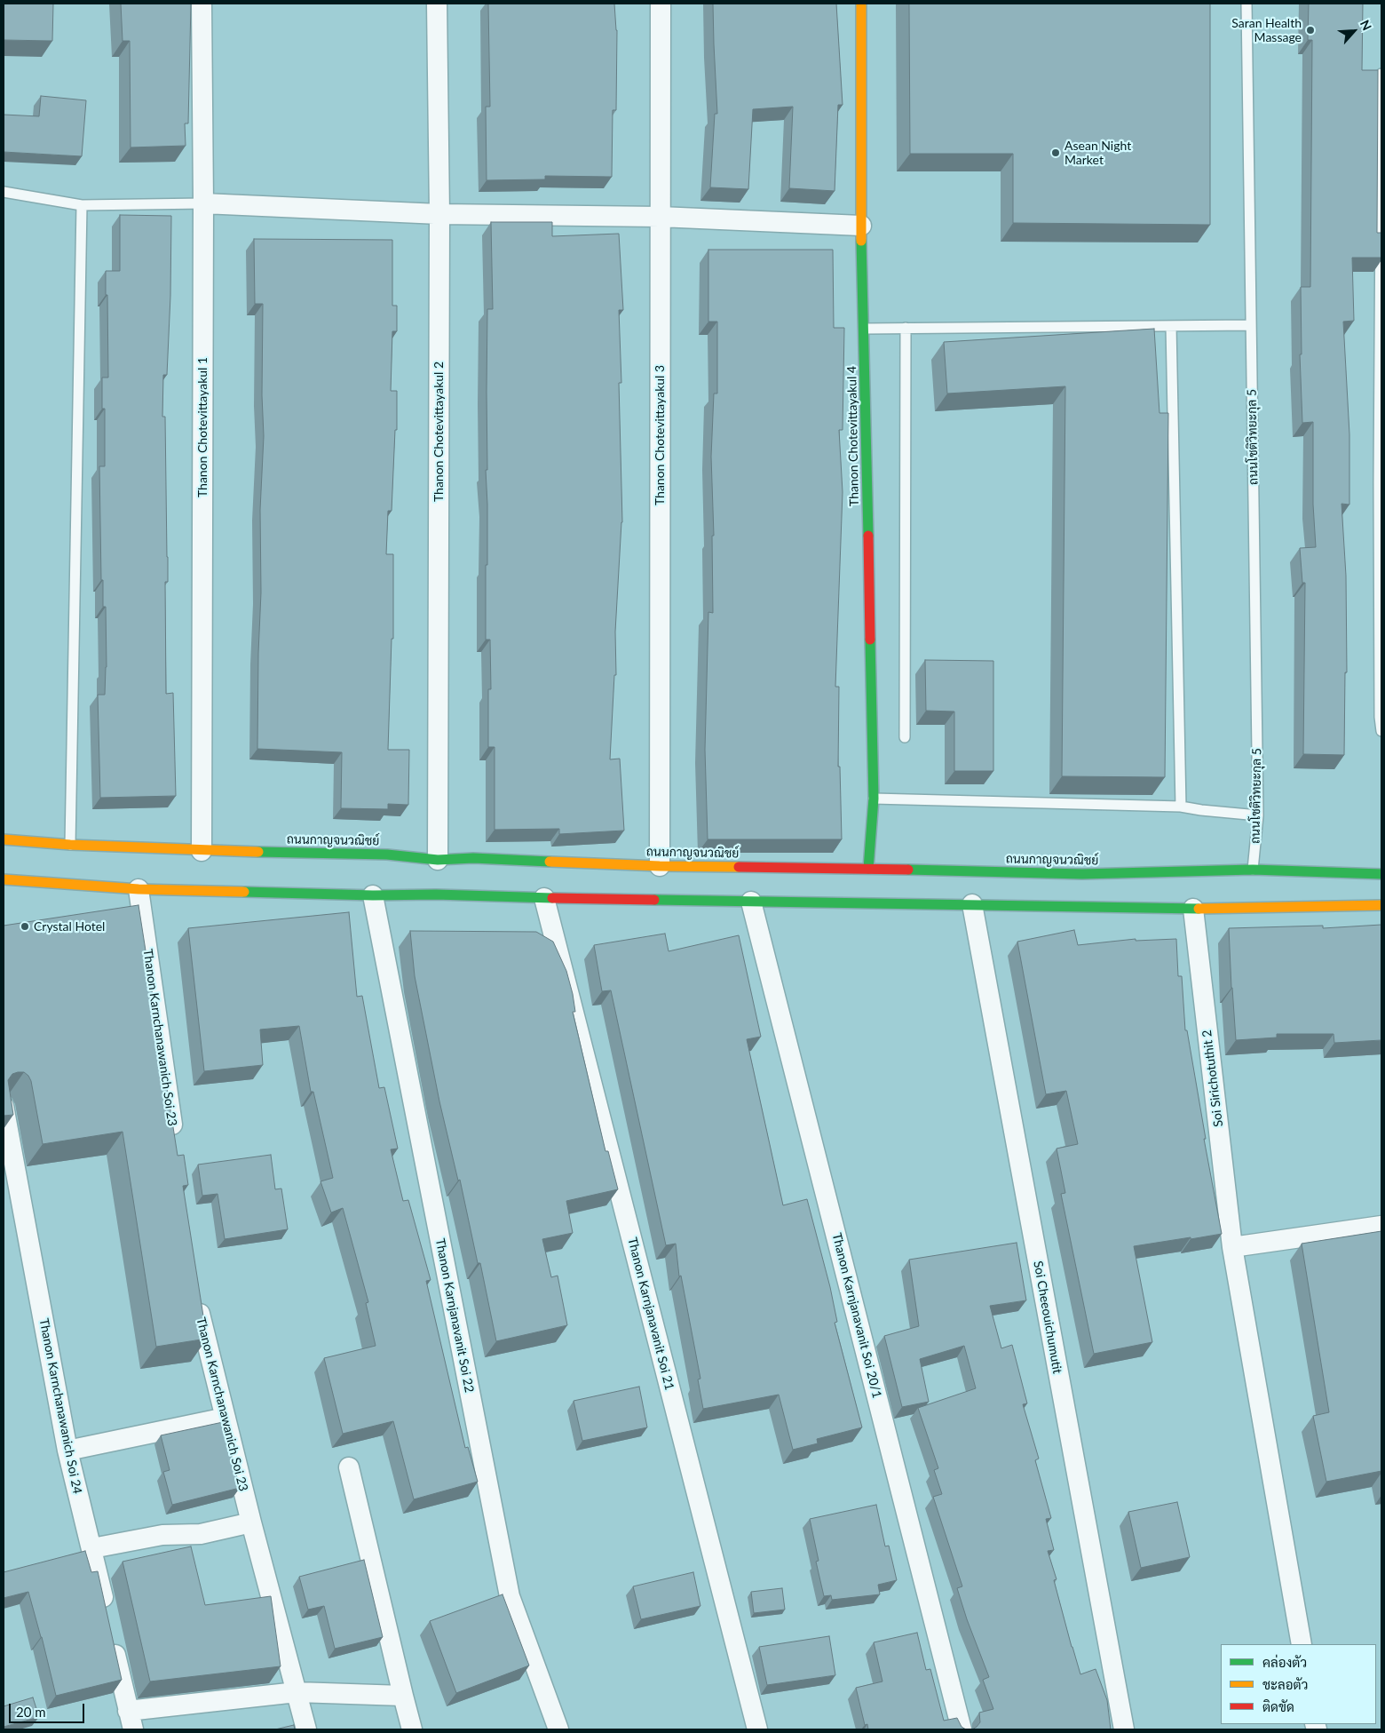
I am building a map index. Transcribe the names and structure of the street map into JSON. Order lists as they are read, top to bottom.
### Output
{
  "streets": {
    "main road": ["Thanon Chotevittayakul 4", "ถนนกาญจนวณิชย์"],
    "street": [
      "Thanon Chotevittayakul 1",
      "Thanon Chotevittayakul 2",
      "Thanon Chotevittayakul 3",
      "Thanon Karnchanawanich Soi 23",
      "Soi Sirichotuthit 2",
      "Thanon Karnjanavanit Soi 21",
      "Thanon Karnjanavanit Soi 22",
      "Thanon Karnjanavanit Soi 20/1",
      "Soi Cheeouichumutit",
      "Thanon Karnchanawanich Soi 24"
    ],
    "lane": ["ถนนโชติวิทยะกุล 5"]
  },
  "crossings": [
    ["Thanon Chotevittayakul 1", "ถนนกาญจนวณิชย์"],
    ["Thanon Chotevittayakul 2", "ถนนกาญจนวณิชย์"],
    ["Thanon Chotevittayakul 3", "ถนนกาญจนวณิชย์"],
    ["Thanon Chotevittayakul 4", "ถนนกาญจนวณิชย์"],
    ["ถนนโชติวิทยะกุล 5", "ถนนกาญจนวณิชย์"]
  ],
  "places": ["Saran Health Massage", "Asean Night Market", "Crystal Hotel"],
  "legend": ["คล่องตัว", "ชะลอตัว", "ติดขัด"],
  "scale_bar": "20 m",
  "north": "top right"
}
